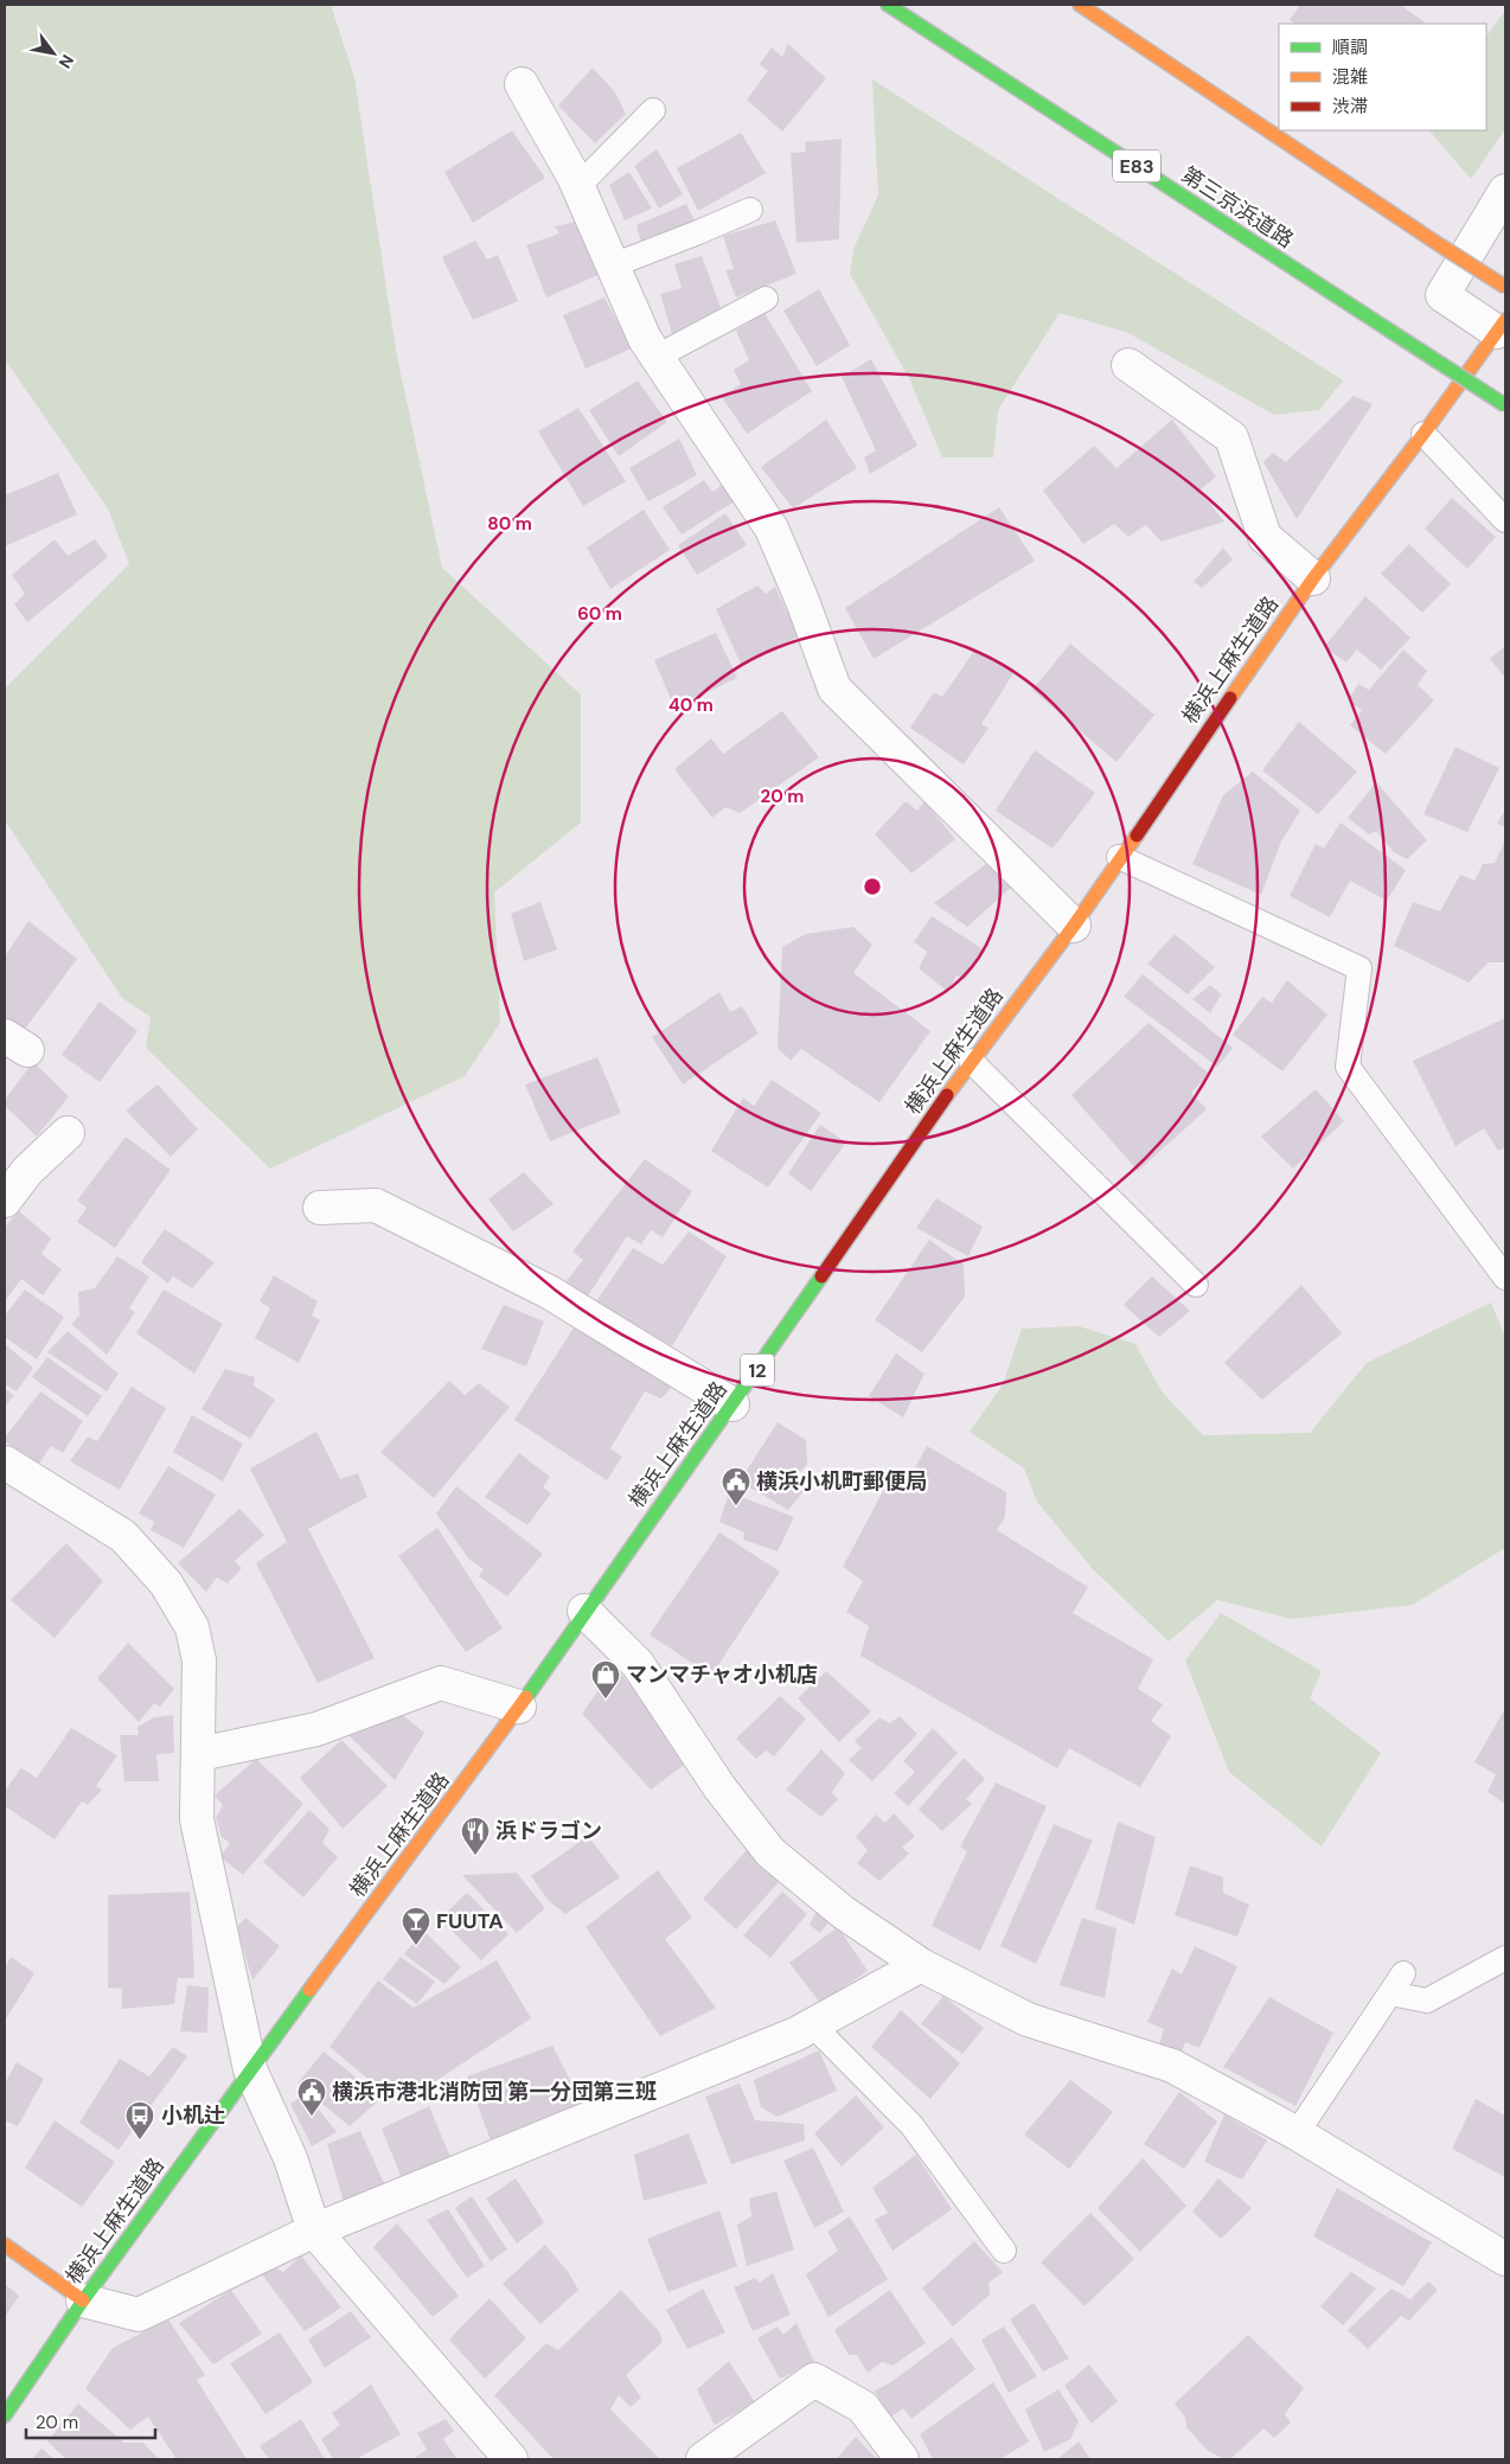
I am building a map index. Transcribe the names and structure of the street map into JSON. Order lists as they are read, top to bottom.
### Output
{
  "streets": {
    "main road": [
      "E83",
      "第三京浜道路",
      "横浜上麻生道路",
      "12"
    ]
  },
  "places": {
    "public building": ["横浜小机町郵便局", "横浜市港北消防団 第一分団第三班"],
    "shop": ["マンマチャオ小机店"],
    "restaurant": ["浜ドラゴン"],
    "bar": ["FUUTA"],
    "bus stop": ["小机辻"]
  },
  "legend": ["順調", "混雑", "渋滞"],
  "scale_bar": "20 m",
  "north": "bottom right",
  "rings": [
    "80 m",
    "60 m",
    "40 m",
    "20 m"
  ]
}
